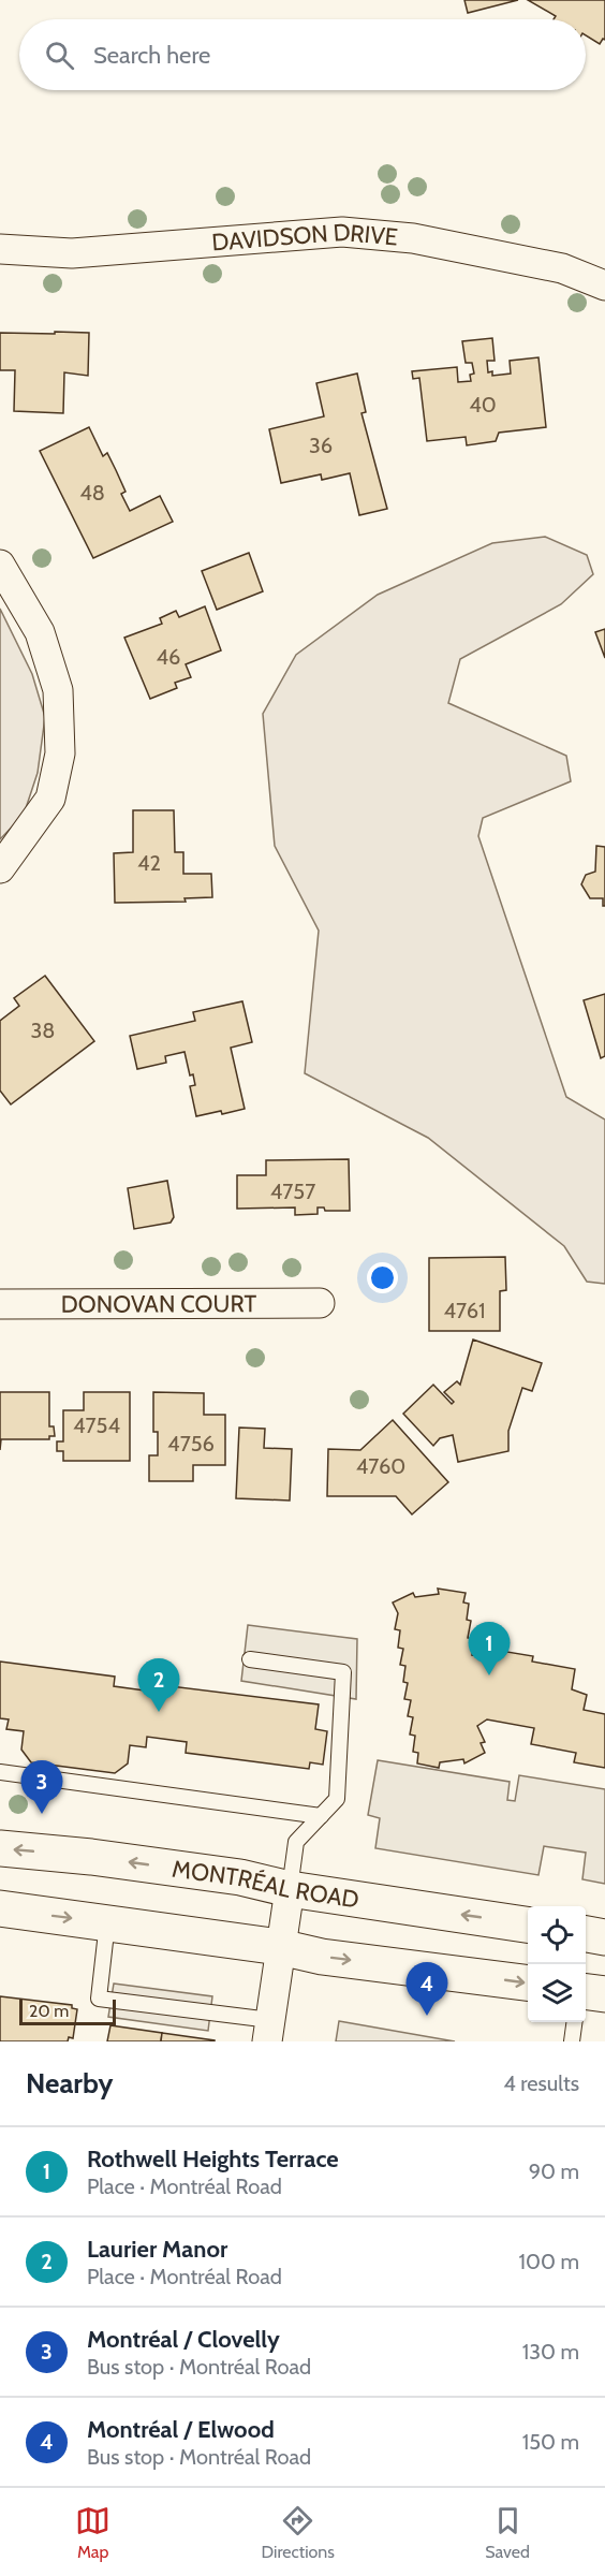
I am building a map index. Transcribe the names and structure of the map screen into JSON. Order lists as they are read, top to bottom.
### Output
{
  "streets": {
    "main road": ["MONTRÉAL ROAD"],
    "street": ["DAVIDSON DRIVE", "DONOVAN COURT"]
  },
  "house_numbers": [
    "40",
    "36",
    "48",
    "46",
    "42",
    "38",
    "4757",
    "4761",
    "4754",
    "4756",
    "4760"
  ],
  "scale_bar": "20 m",
  "page": {
    "search": "Search here",
    "pins": [
      "1",
      "2",
      "3",
      "4"
    ],
    "scale": "20 m",
    "heading": ["Nearby", "4 results"],
    "list": [
      {
        "mark": "1",
        "name": "Rothwell Heights Terrace",
        "note": "Place · Montréal Road",
        "value": "90 m"
      },
      {
        "mark": "2",
        "name": "Laurier Manor",
        "note": "Place · Montréal Road",
        "value": "100 m"
      },
      {
        "mark": "3",
        "name": "Montréal / Clovelly",
        "note": "Bus stop · Montréal Road",
        "value": "130 m"
      },
      {
        "mark": "4",
        "name": "Montréal / Elwood",
        "note": "Bus stop · Montréal Road",
        "value": "150 m"
      }
    ],
    "nav": ["Map", "Directions", "Saved"]
  }
}
